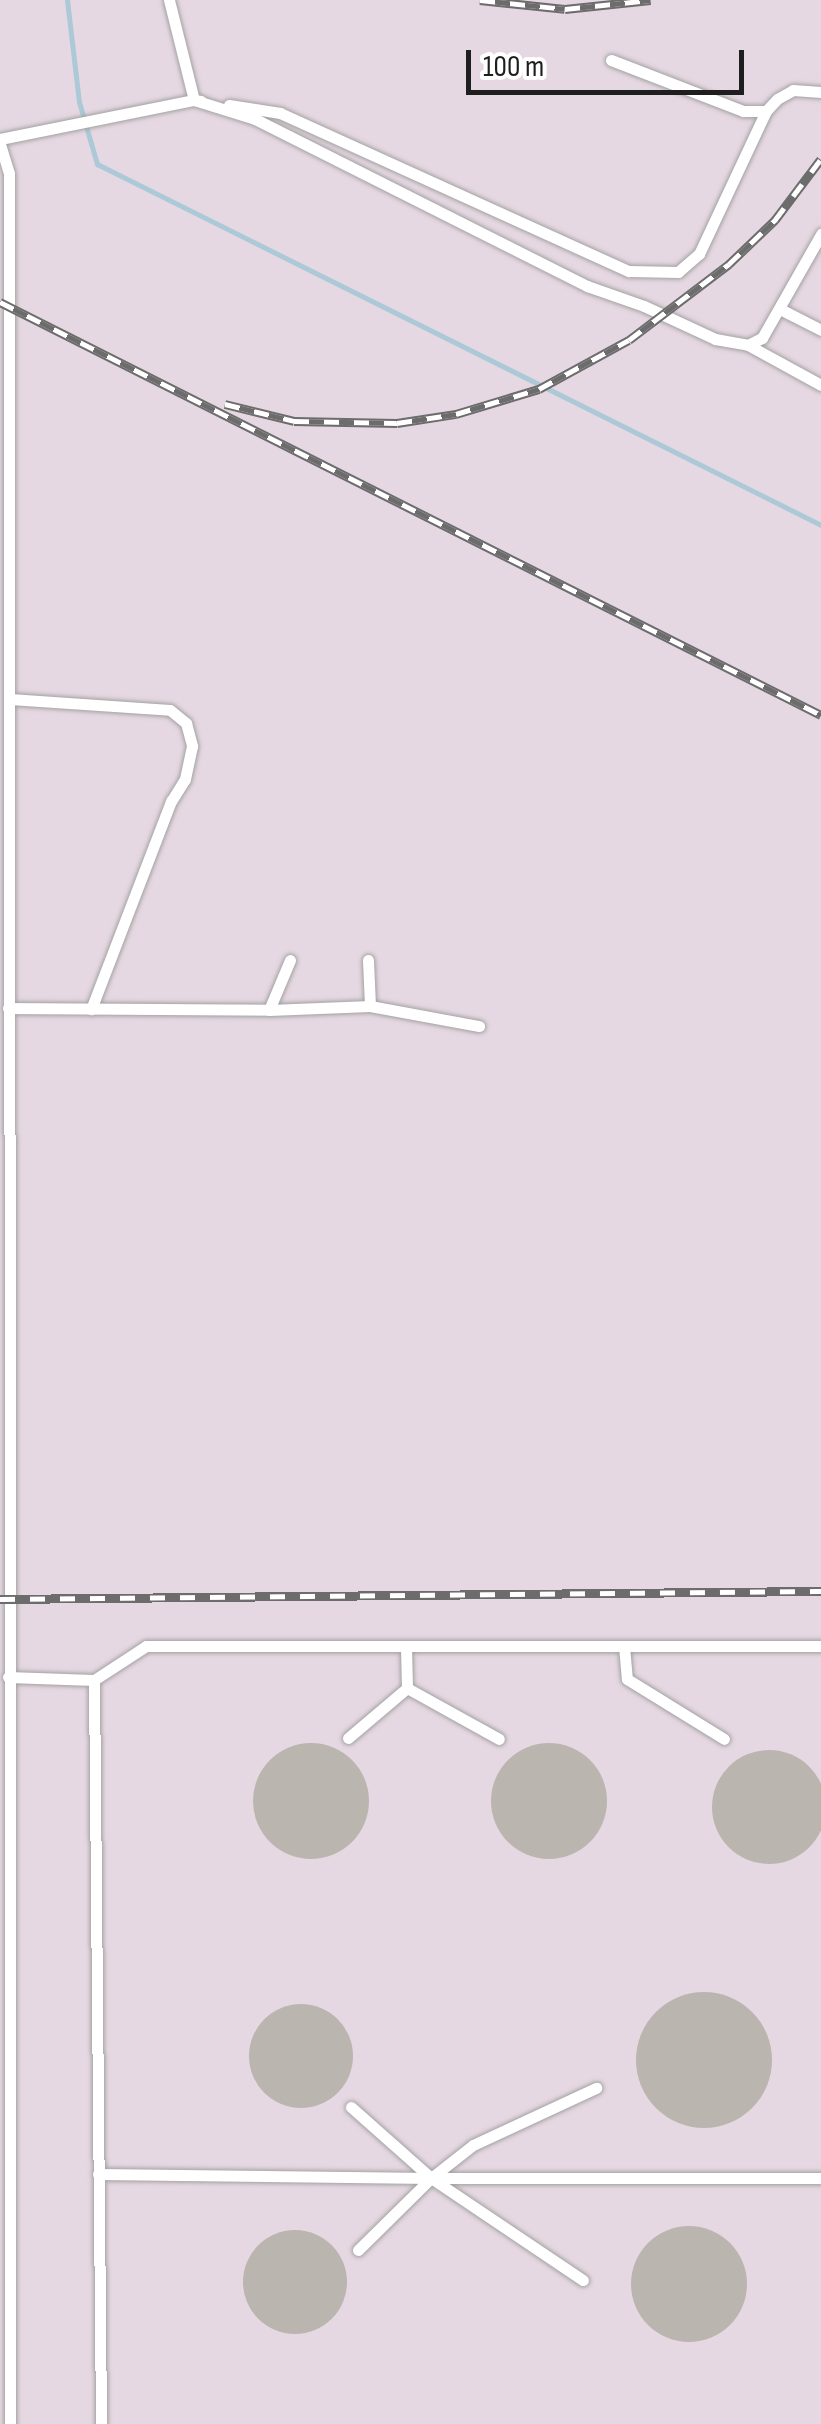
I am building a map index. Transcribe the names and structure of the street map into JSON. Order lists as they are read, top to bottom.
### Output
{
  "scale_bar": "100 m"
}
